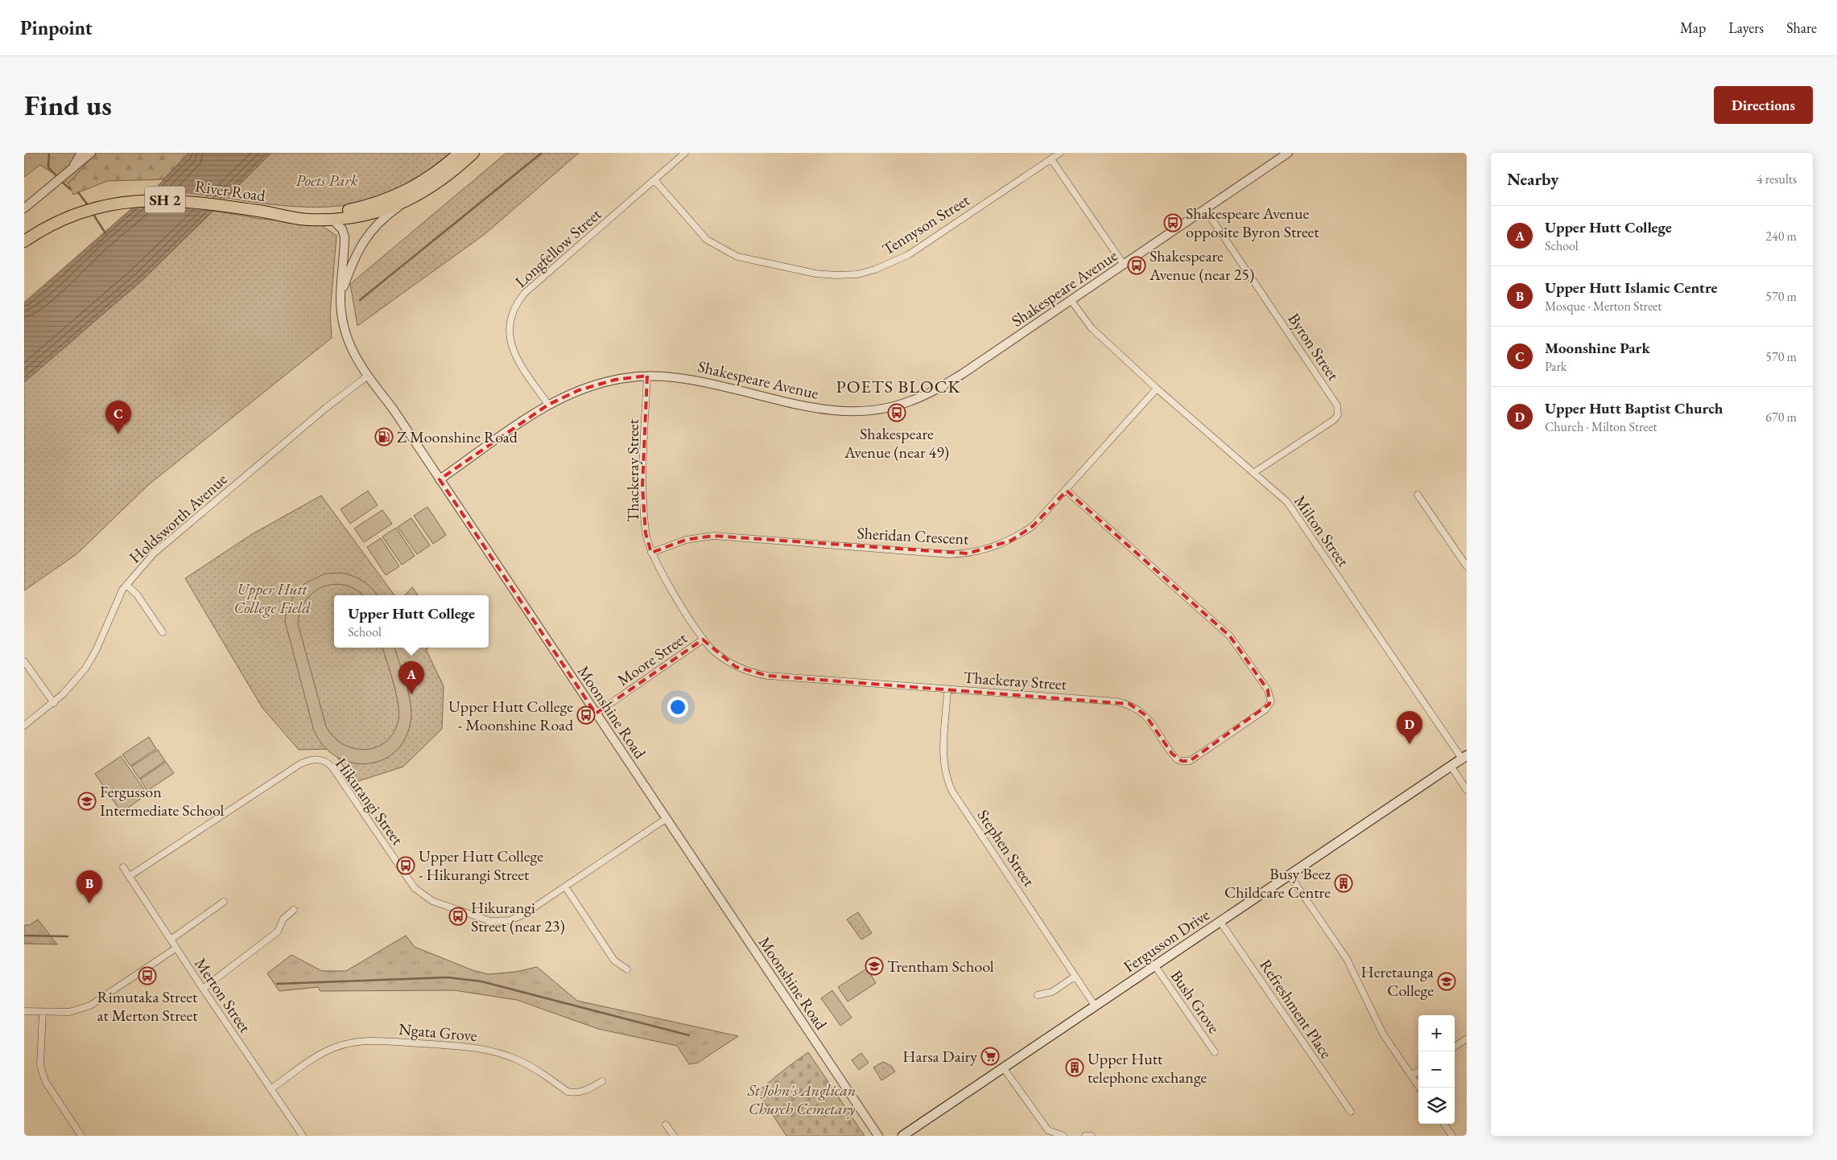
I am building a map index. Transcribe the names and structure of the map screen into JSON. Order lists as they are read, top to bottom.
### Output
{
  "streets": {
    "highway": ["River Road", "SH 2"],
    "main road": ["Fergusson Drive"],
    "street": [
      "Tennyson Street",
      "Longfellow Street",
      "Shakespeare Avenue",
      "Byron Street",
      "Thackeray Street",
      "Holdsworth Avenue",
      "Milton Street",
      "Sheridan Crescent",
      "Moore Street",
      "Moonshine Road",
      "Hikurangi Street",
      "Stephen Street",
      "Merton Street",
      "Bush Grove",
      "Refreshment Place",
      "Ngata Grove"
    ]
  },
  "crossings": [
    ["River Road", "Moonshine Road"],
    ["Tennyson Street", "Longfellow Street"],
    ["Longfellow Street", "Shakespeare Avenue"],
    ["Shakespeare Avenue", "Byron Street"],
    ["Shakespeare Avenue", "Thackeray Street"],
    ["Shakespeare Avenue", "Milton Street"],
    ["Shakespeare Avenue", "Moonshine Road"],
    ["Byron Street", "Milton Street"],
    ["Thackeray Street", "Sheridan Crescent"],
    ["Thackeray Street", "Moore Street"],
    ["Thackeray Street", "Stephen Street"],
    ["Holdsworth Avenue", "Moonshine Road"],
    ["Milton Street", "Sheridan Crescent"],
    ["Milton Street", "Fergusson Drive"],
    ["Moore Street", "Moonshine Road"],
    ["Moonshine Road", "Hikurangi Street"],
    ["Hikurangi Street", "Merton Street"],
    ["Stephen Street", "Fergusson Drive"],
    ["Fergusson Drive", "Bush Grove"],
    ["Fergusson Drive", "Refreshment Place"],
    ["Merton Street", "Ngata Grove"]
  ],
  "districts": ["POETS BLOCK"],
  "parks": ["Poets Park", "Upper Hutt College Field", "St John's Anglican Church Cemetary"],
  "places": {
    "bus stop": [
      "Shakespeare Avenue opposite Byron Street",
      "Shakespeare Avenue (near 25)",
      "Shakespeare Avenue (near 49)",
      "Upper Hutt College - Moonshine Road",
      "Upper Hutt College - Hikurangi Street",
      "Hikurangi Street (near 23)",
      "Rimutaka Street at Merton Street"
    ],
    "fuel station": ["Z Moonshine Road"],
    "school or university": ["Fergusson Intermediate School", "Trentham School", "Heretaunga College"],
    "building": ["Busy Beez Childcare Centre", "Upper Hutt telephone exchange"],
    "supermarket": ["Harsa Dairy"]
  },
  "page": {
    "header": "Pinpoint",
    "nav": ["Map", "Layers", "Share"],
    "buttons": "Directions",
    "title": "Find us",
    "heading": ["Nearby", "4 results"],
    "list": [
      {
        "mark": "A",
        "name": "Upper Hutt College",
        "note": "School",
        "value": "240 m"
      },
      {
        "mark": "B",
        "name": "Upper Hutt Islamic Centre",
        "note": "Mosque · Merton Street",
        "value": "570 m"
      },
      {
        "mark": "C",
        "name": "Moonshine Park",
        "note": "Park",
        "value": "570 m"
      },
      {
        "mark": "D",
        "name": "Upper Hutt Baptist Church",
        "note": "Church · Milton Street",
        "value": "670 m"
      }
    ],
    "pins": [
      "C",
      "A",
      "D",
      "B"
    ],
    "popup": ["Upper Hutt College", "School"],
    "map_buttons": ["+", "−"]
  }
}
